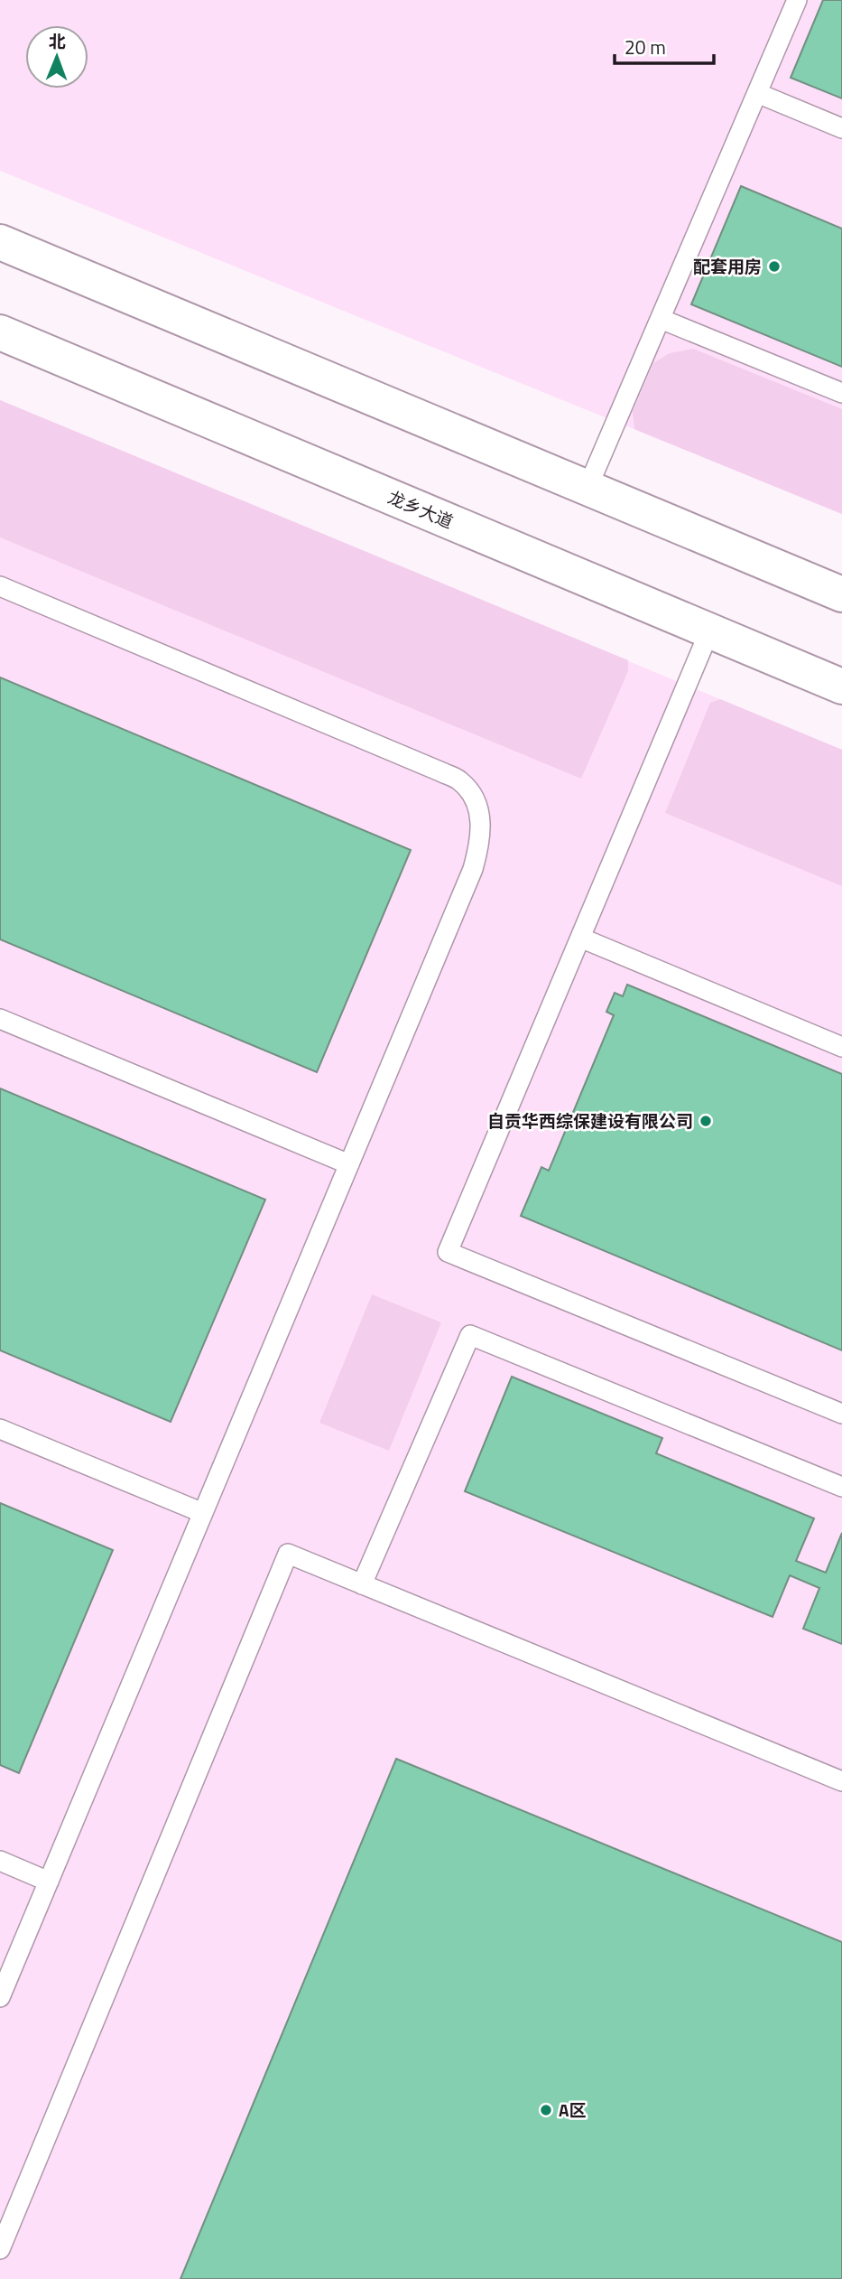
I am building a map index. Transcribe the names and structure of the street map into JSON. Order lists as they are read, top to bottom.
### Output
{
  "streets": {
    "main road": ["龙乡大道"]
  },
  "places": ["配套用房", "自贡华西综保建设有限公司", "A区"],
  "scale_bar": "20 m",
  "north": "top"
}
